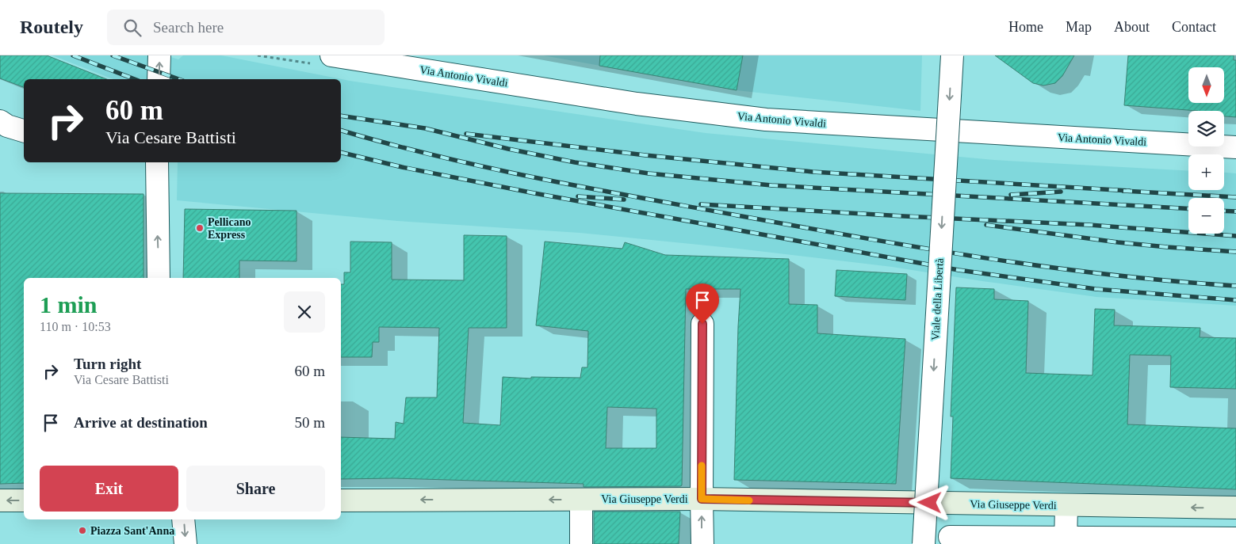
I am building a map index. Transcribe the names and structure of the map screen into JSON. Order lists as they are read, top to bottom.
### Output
{
  "streets": {
    "main road": ["Via Giuseppe Verdi"],
    "street": ["Via Antonio Vivaldi", "Viale della Libertà"]
  },
  "one_way": ["Viale della Libertà", "Via Giuseppe Verdi"],
  "places": ["Pellicano Express", "Piazza Sant'Anna"],
  "north": "bottom",
  "page": {
    "header": "Routely",
    "search": "Search here",
    "nav": [
      "Home",
      "Map",
      "About",
      "Contact"
    ],
    "map_buttons": ["+", "−"],
    "turn": ["60 m", "Via Cesare Battisti"],
    "heading": ["1 min", "110 m · 10:53"],
    "list": [
      {
        "name": "Turn right",
        "note": "Via Cesare Battisti",
        "value": "60 m"
      },
      {
        "name": "Arrive at destination",
        "value": "50 m"
      }
    ],
    "buttons": ["Exit", "Share"]
  }
}
